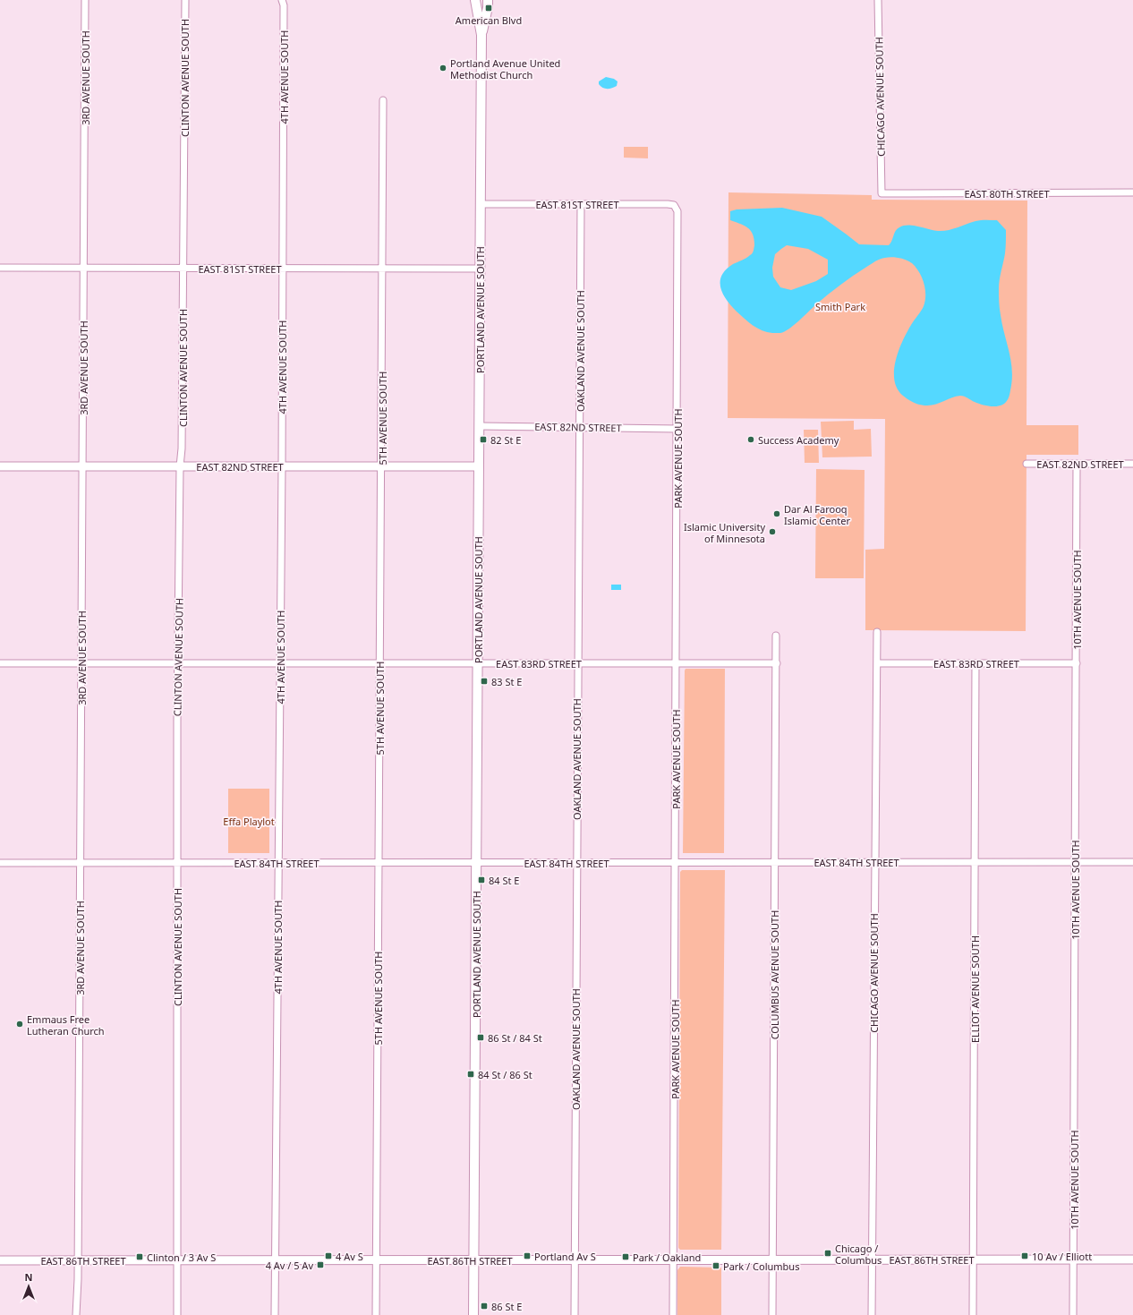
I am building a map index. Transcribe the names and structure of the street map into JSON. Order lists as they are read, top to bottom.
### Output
{
  "streets": {
    "main road": ["PORTLAND AVENUE SOUTH"],
    "street": [
      "4TH AVENUE SOUTH",
      "3RD AVENUE SOUTH",
      "CLINTON AVENUE SOUTH",
      "CHICAGO AVENUE SOUTH",
      "EAST 80TH STREET",
      "EAST 81ST STREET",
      "OAKLAND AVENUE SOUTH",
      "5TH AVENUE SOUTH",
      "EAST 82ND STREET",
      "PARK AVENUE SOUTH",
      "10TH AVENUE SOUTH",
      "EAST 83RD STREET",
      "EAST 84TH STREET",
      "COLUMBUS AVENUE SOUTH",
      "ELLIOT AVENUE SOUTH",
      "EAST 86TH STREET"
    ]
  },
  "crossings": [
    ["4TH AVENUE SOUTH", "EAST 81ST STREET"],
    ["4TH AVENUE SOUTH", "EAST 82ND STREET"],
    ["4TH AVENUE SOUTH", "EAST 83RD STREET"],
    ["4TH AVENUE SOUTH", "EAST 84TH STREET"],
    ["4TH AVENUE SOUTH", "EAST 86TH STREET"],
    ["3RD AVENUE SOUTH", "EAST 81ST STREET"],
    ["3RD AVENUE SOUTH", "EAST 82ND STREET"],
    ["3RD AVENUE SOUTH", "EAST 83RD STREET"],
    ["3RD AVENUE SOUTH", "EAST 84TH STREET"],
    ["3RD AVENUE SOUTH", "EAST 86TH STREET"],
    ["CLINTON AVENUE SOUTH", "EAST 81ST STREET"],
    ["CLINTON AVENUE SOUTH", "EAST 82ND STREET"],
    ["CLINTON AVENUE SOUTH", "EAST 83RD STREET"],
    ["CLINTON AVENUE SOUTH", "EAST 84TH STREET"],
    ["CLINTON AVENUE SOUTH", "EAST 86TH STREET"],
    ["CHICAGO AVENUE SOUTH", "EAST 80TH STREET"],
    ["CHICAGO AVENUE SOUTH", "EAST 83RD STREET"],
    ["CHICAGO AVENUE SOUTH", "EAST 84TH STREET"],
    ["CHICAGO AVENUE SOUTH", "EAST 86TH STREET"],
    ["EAST 81ST STREET", "PORTLAND AVENUE SOUTH"],
    ["EAST 81ST STREET", "OAKLAND AVENUE SOUTH"],
    ["EAST 81ST STREET", "5TH AVENUE SOUTH"],
    ["EAST 81ST STREET", "PARK AVENUE SOUTH"],
    ["PORTLAND AVENUE SOUTH", "EAST 82ND STREET"],
    ["PORTLAND AVENUE SOUTH", "EAST 83RD STREET"],
    ["PORTLAND AVENUE SOUTH", "EAST 84TH STREET"],
    ["PORTLAND AVENUE SOUTH", "EAST 86TH STREET"],
    ["OAKLAND AVENUE SOUTH", "EAST 82ND STREET"],
    ["OAKLAND AVENUE SOUTH", "EAST 83RD STREET"],
    ["OAKLAND AVENUE SOUTH", "EAST 84TH STREET"],
    ["OAKLAND AVENUE SOUTH", "EAST 86TH STREET"],
    ["5TH AVENUE SOUTH", "EAST 82ND STREET"],
    ["5TH AVENUE SOUTH", "EAST 83RD STREET"],
    ["5TH AVENUE SOUTH", "EAST 84TH STREET"],
    ["5TH AVENUE SOUTH", "EAST 86TH STREET"],
    ["EAST 82ND STREET", "PARK AVENUE SOUTH"],
    ["EAST 82ND STREET", "10TH AVENUE SOUTH"],
    ["PARK AVENUE SOUTH", "EAST 83RD STREET"],
    ["PARK AVENUE SOUTH", "EAST 84TH STREET"],
    ["PARK AVENUE SOUTH", "EAST 86TH STREET"],
    ["10TH AVENUE SOUTH", "EAST 83RD STREET"],
    ["10TH AVENUE SOUTH", "EAST 84TH STREET"],
    ["10TH AVENUE SOUTH", "EAST 86TH STREET"],
    ["EAST 83RD STREET", "COLUMBUS AVENUE SOUTH"],
    ["EAST 83RD STREET", "ELLIOT AVENUE SOUTH"],
    ["EAST 84TH STREET", "COLUMBUS AVENUE SOUTH"],
    ["EAST 84TH STREET", "ELLIOT AVENUE SOUTH"],
    ["COLUMBUS AVENUE SOUTH", "EAST 86TH STREET"],
    ["ELLIOT AVENUE SOUTH", "EAST 86TH STREET"]
  ],
  "parks": ["Smith Park", "Effa Playlot"],
  "places": {
    "transit": [
      "American Blvd",
      "82 St E",
      "83 St E",
      "84 St E",
      "86 St / 84 St",
      "84 St / 86 St",
      "Chicago / Columbus",
      "4 Av S",
      "Portland Av S",
      "10 Av / Elliott",
      "Clinton / 3 Av S",
      "Park / Oakland",
      "4 Av / 5 Av",
      "Park / Columbus",
      "86 St E"
    ],
    "other": [
      "Portland Avenue United Methodist Church",
      "Success Academy",
      "Dar Al Farooq Islamic Center",
      "Islamic University of Minnesota",
      "Emmaus Free Lutheran Church"
    ]
  },
  "north": "top"
}
